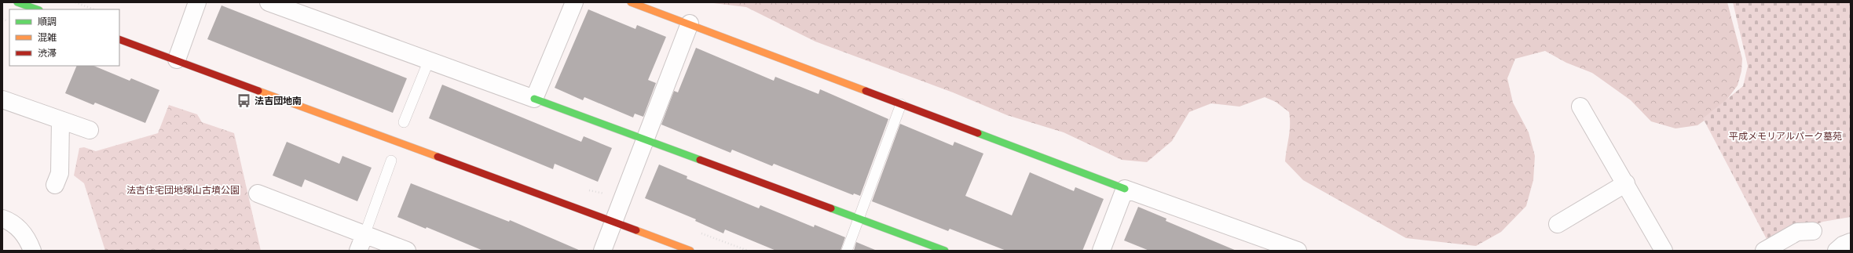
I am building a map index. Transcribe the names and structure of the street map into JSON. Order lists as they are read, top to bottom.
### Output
{
  "parks": ["平成メモリアルパーク墓苑", "法吉住宅団地塚山古墳公園"],
  "places": {
    "bus stop": ["法吉団地南"]
  },
  "legend": ["順調", "混雑", "渋滞"]
}
